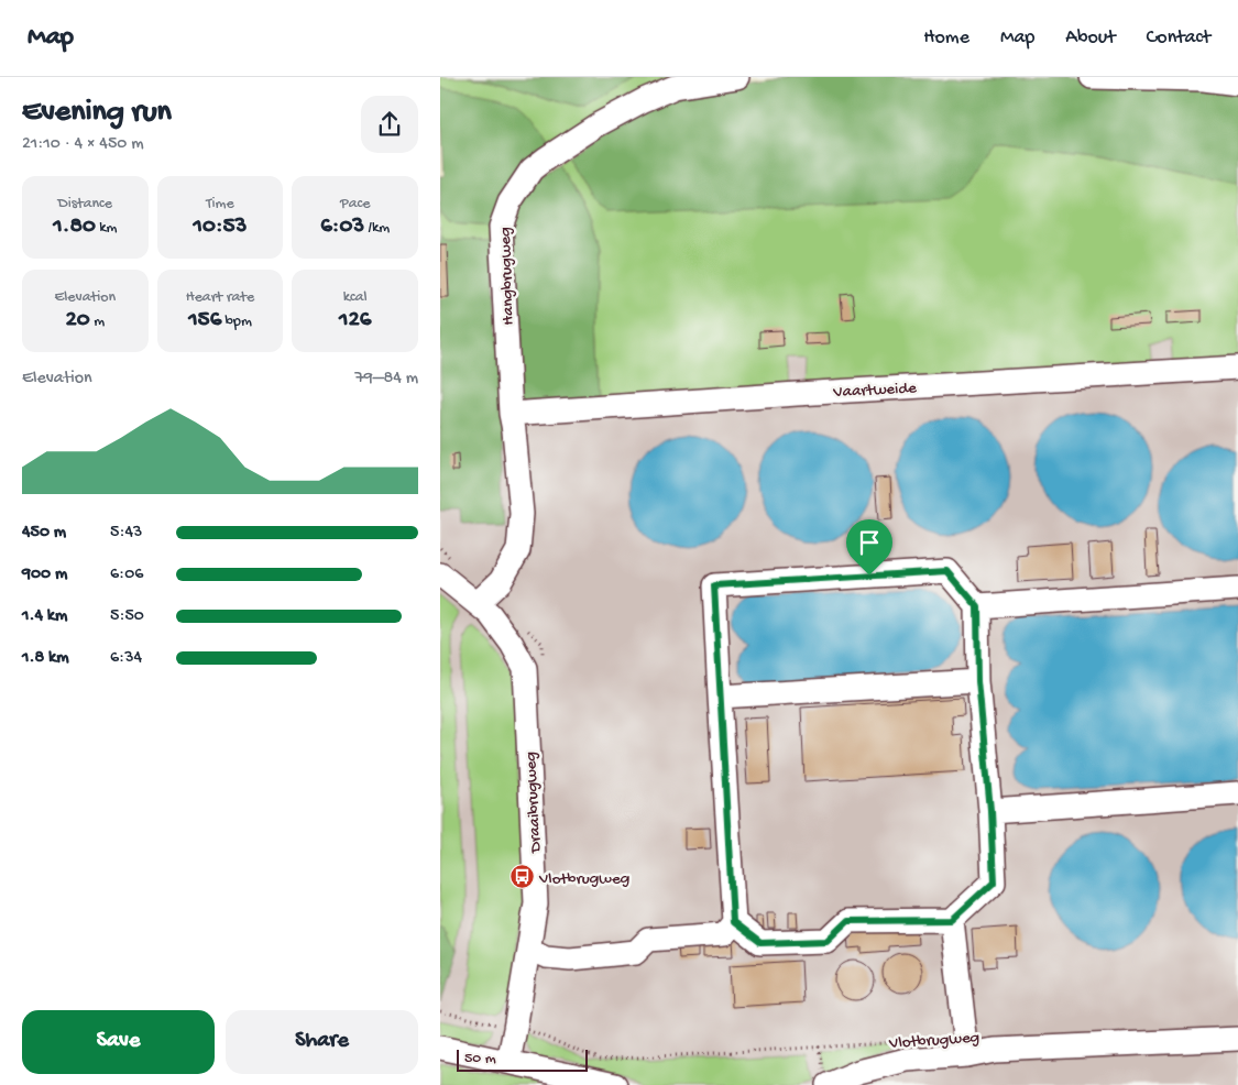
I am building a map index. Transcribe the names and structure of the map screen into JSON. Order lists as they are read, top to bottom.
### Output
{
  "streets": {
    "street": [
      "Hangbrugweg",
      "Vaartweide",
      "Draaibrugweg",
      "Vlotbrugweg"
    ]
  },
  "crossings": [
    ["Hangbrugweg", "Vaartweide"],
    ["Hangbrugweg", "Draaibrugweg"],
    ["Draaibrugweg", "Vlotbrugweg"]
  ],
  "places": {
    "bus stop": ["Vlotbrugweg"]
  },
  "scale_bar": "50 m",
  "page": {
    "header": "Map",
    "nav": [
      "Home",
      "Map",
      "About",
      "Contact"
    ],
    "heading": ["Evening run", "21:10 · 4 × 450 m"],
    "stats": [
      ["Distance", "1.80 km"],
      ["Time", "10:53"],
      ["Pace", "6:03 /km"],
      ["Elevation", "20 m"],
      ["Heart rate", "156 bpm"],
      ["kcal", "126"]
    ],
    "chart": ["Elevation", "79–84 m"],
    "list": [
      {
        "name": "450 m",
        "note": "5:43"
      },
      {
        "name": "900 m",
        "note": "6:06"
      },
      {
        "name": "1.4 km",
        "note": "5:50"
      },
      {
        "name": "1.8 km",
        "note": "6:34"
      }
    ],
    "buttons": ["Save", "Share"],
    "scale": "50 m"
  }
}
